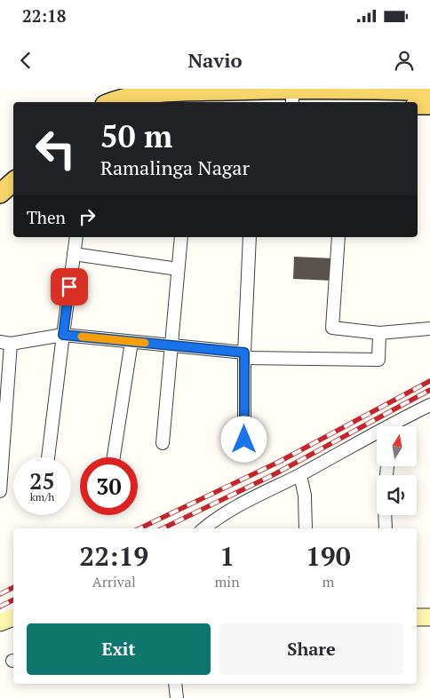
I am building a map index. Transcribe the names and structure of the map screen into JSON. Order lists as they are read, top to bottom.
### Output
{
  "north": "top",
  "page": {
    "status": "22:18",
    "header": "Navio",
    "turn": ["50 m", "Ramalinga Nagar"],
    "then": "Then",
    "speed": "25 km/h",
    "limit": "30",
    "eta": [
      "22:19",
      "Arrival",
      "1",
      "min",
      "190",
      "m"
    ],
    "buttons": ["Exit", "Share"]
  }
}
